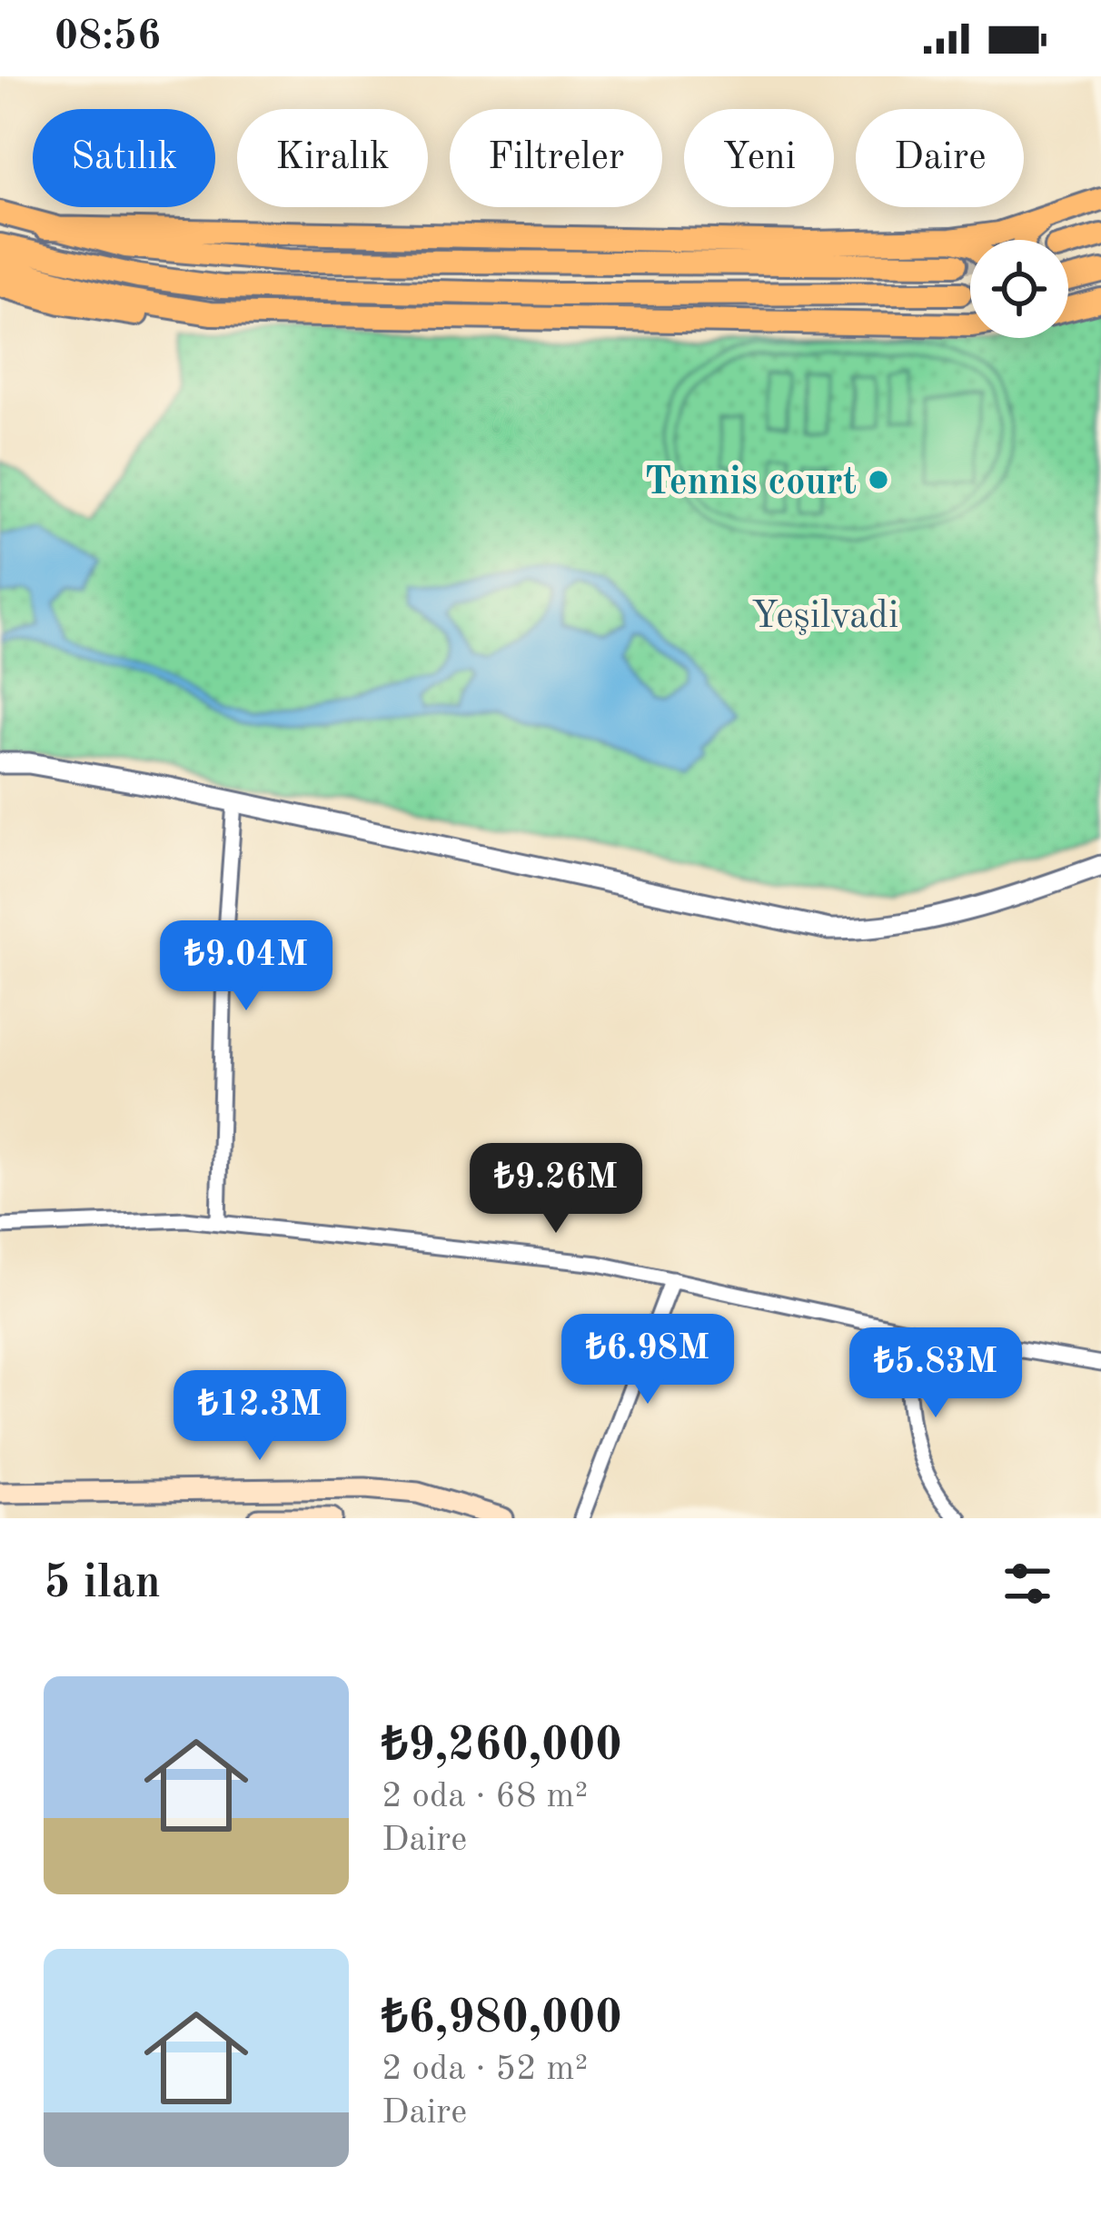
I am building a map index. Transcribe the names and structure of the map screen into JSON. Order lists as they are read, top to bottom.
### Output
{
  "parks": ["Yeşilvadi"],
  "places": ["Tennis court"],
  "page": {
    "status": "08:56",
    "chip": [
      "Satılık",
      "Kiralık",
      "Filtreler",
      "Yeni",
      "Daire"
    ],
    "price": [
      "₺9.04M",
      "₺9.26M",
      "₺6.98M",
      "₺5.83M",
      "₺12.3M"
    ],
    "heading": "5 ilan",
    "list": [
      {
        "name": "₺9,260,000",
        "note": "2 oda · 68 m² · Daire"
      },
      {
        "name": "₺6,980,000",
        "note": "2 oda · 52 m² · Daire"
      }
    ]
  }
}
